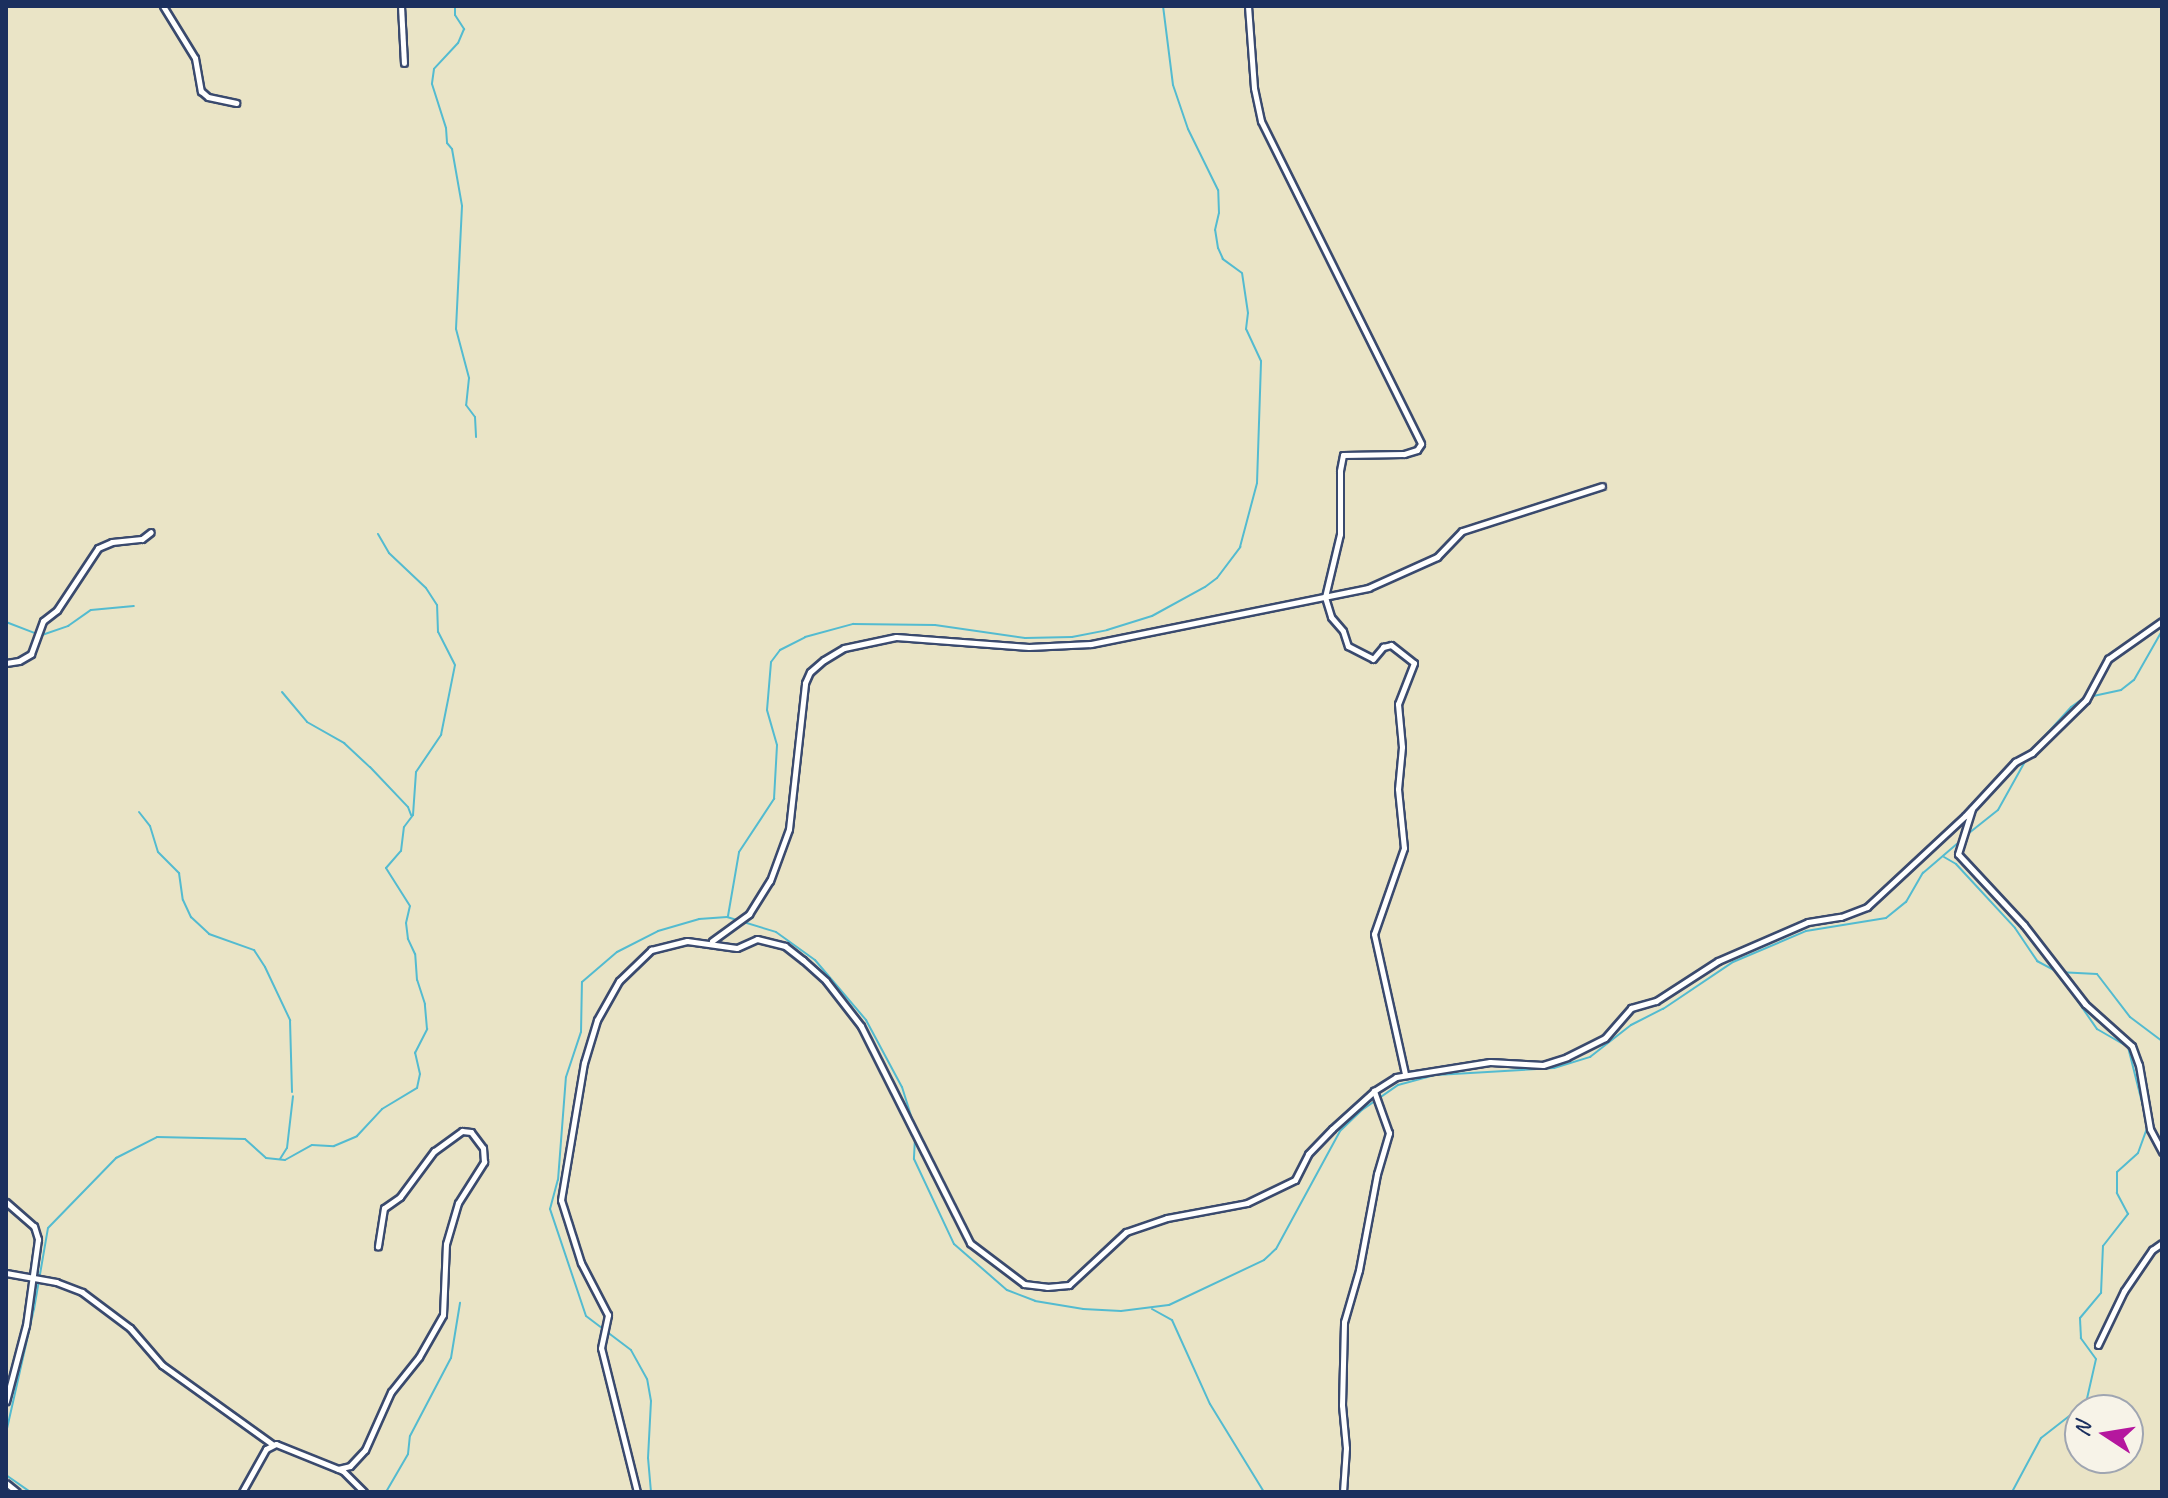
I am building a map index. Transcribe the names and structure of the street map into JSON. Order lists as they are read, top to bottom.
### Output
{
  "north": "left"
}
